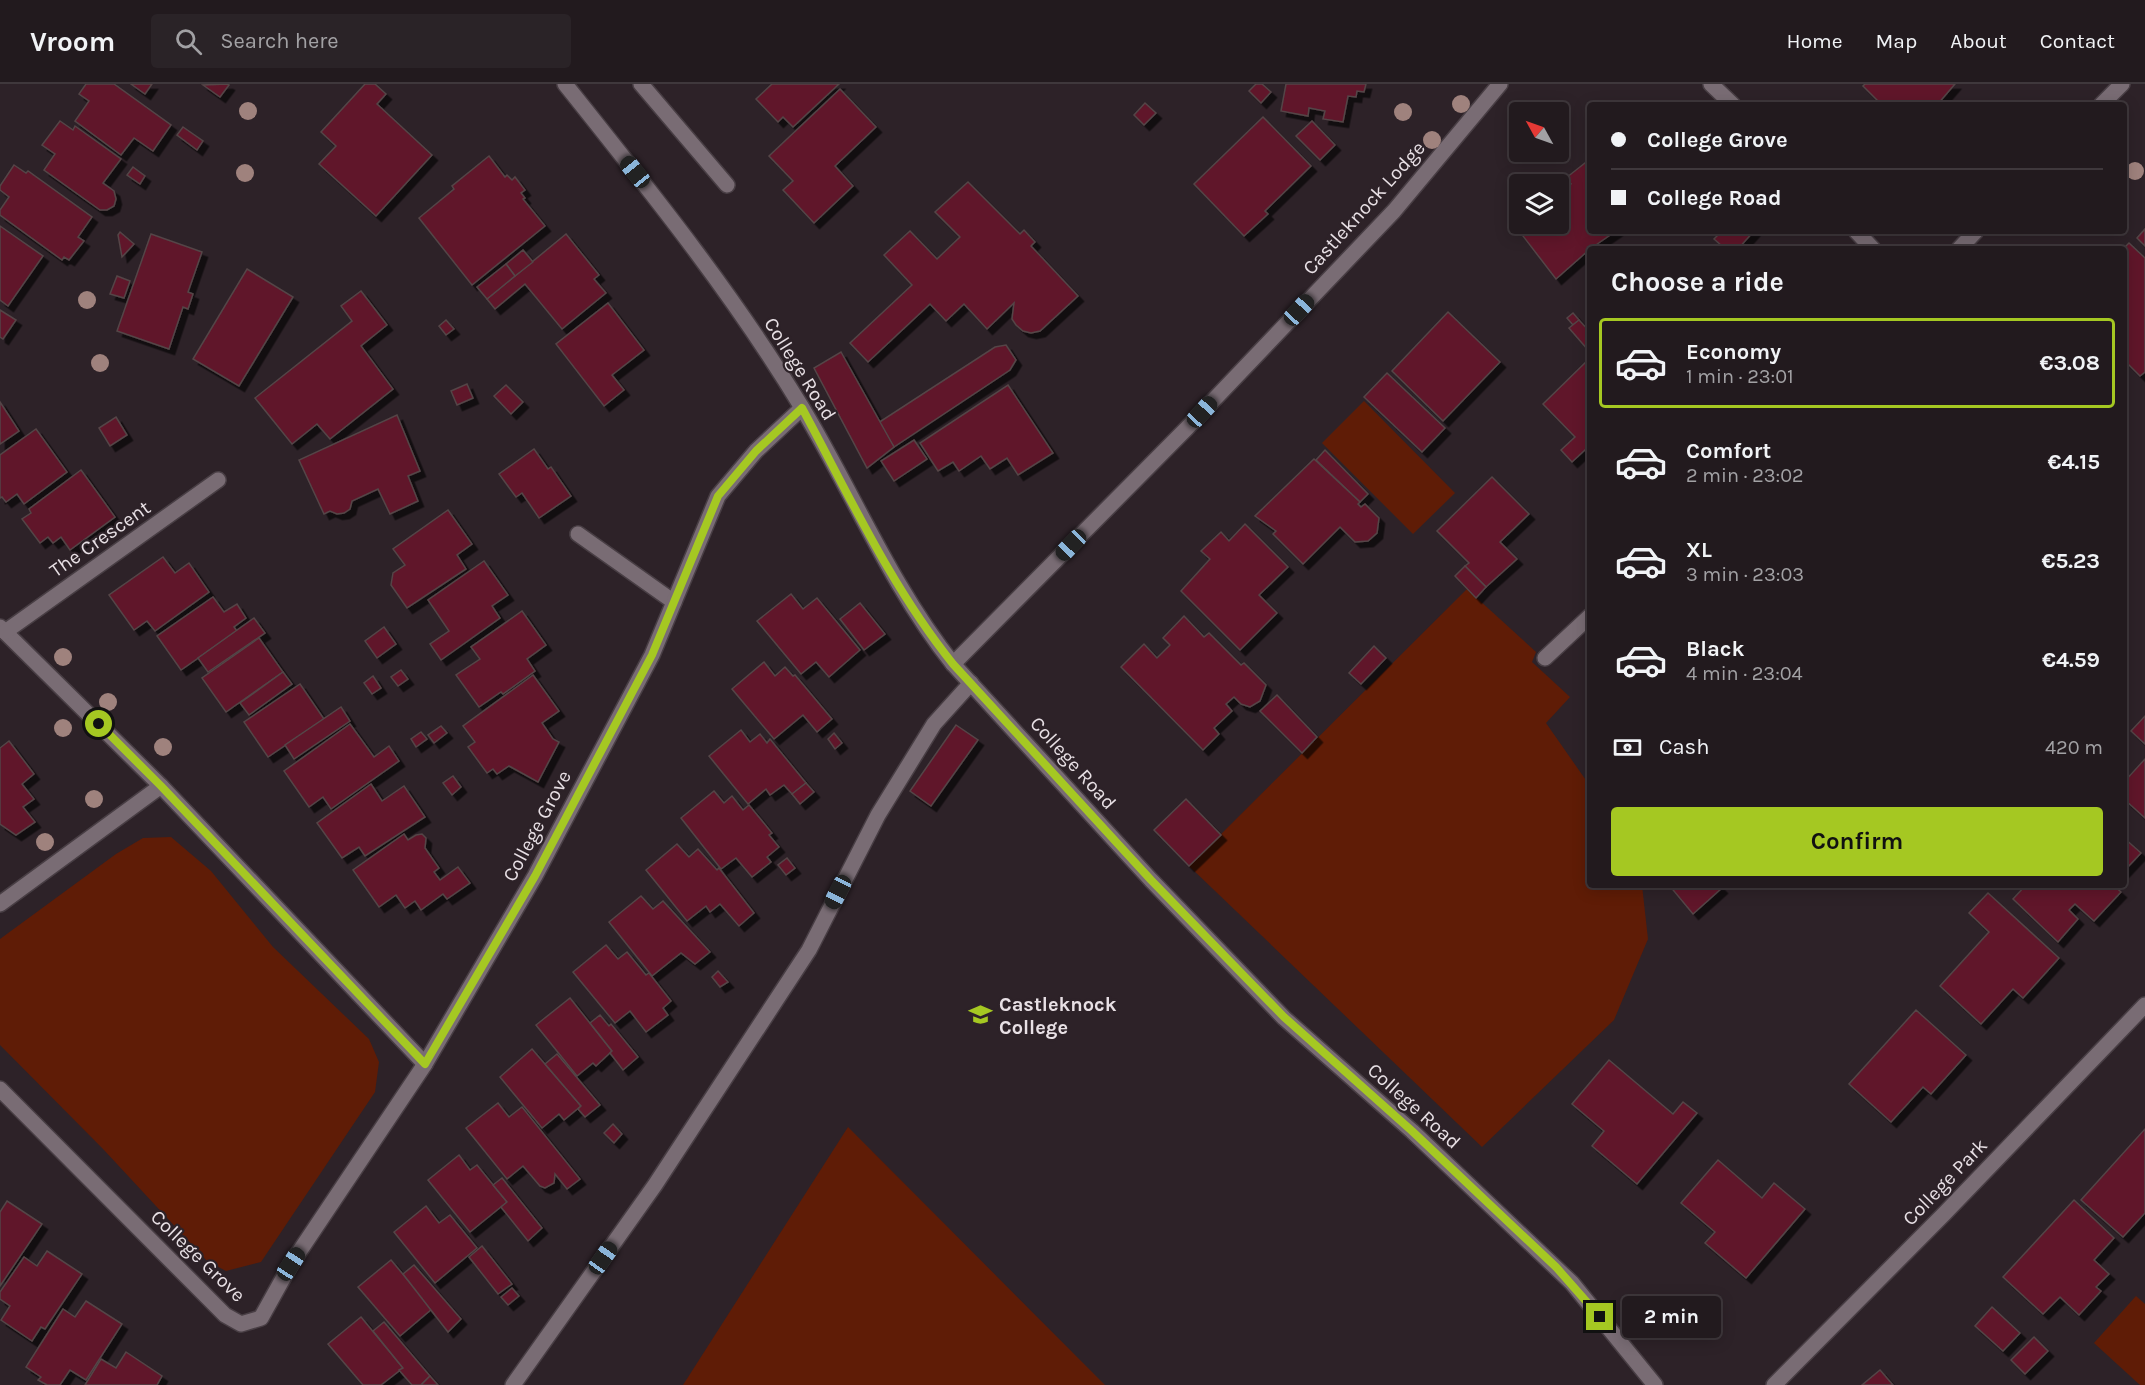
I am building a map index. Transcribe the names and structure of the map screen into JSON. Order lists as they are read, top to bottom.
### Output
{
  "streets": {
    "street": [
      "Castleknock Lodge",
      "College Road",
      "The Crescent",
      "College Grove",
      "College Park"
    ]
  },
  "crossings": [
    ["Castleknock Lodge", "College Road"],
    ["College Road", "College Grove"]
  ],
  "places": {
    "school or university": ["Castleknock College"]
  },
  "north": "top left",
  "page": {
    "header": "Vroom",
    "search": "Search here",
    "nav": [
      "Home",
      "Map",
      "About",
      "Contact"
    ],
    "banner": ["College Grove", "College Road"],
    "heading": "Choose a ride",
    "list": [
      {
        "name": "Economy",
        "note": "1 min · 23:01",
        "value": "€3.08"
      },
      {
        "name": "Comfort",
        "note": "2 min · 23:02",
        "value": "€4.15"
      },
      {
        "name": "XL",
        "note": "3 min · 23:03",
        "value": "€5.23"
      },
      {
        "name": "Black",
        "note": "4 min · 23:04",
        "value": "€4.59"
      }
    ],
    "pay": ["Cash", "420 m"],
    "buttons": "Confirm",
    "bubble": "2 min"
  }
}
